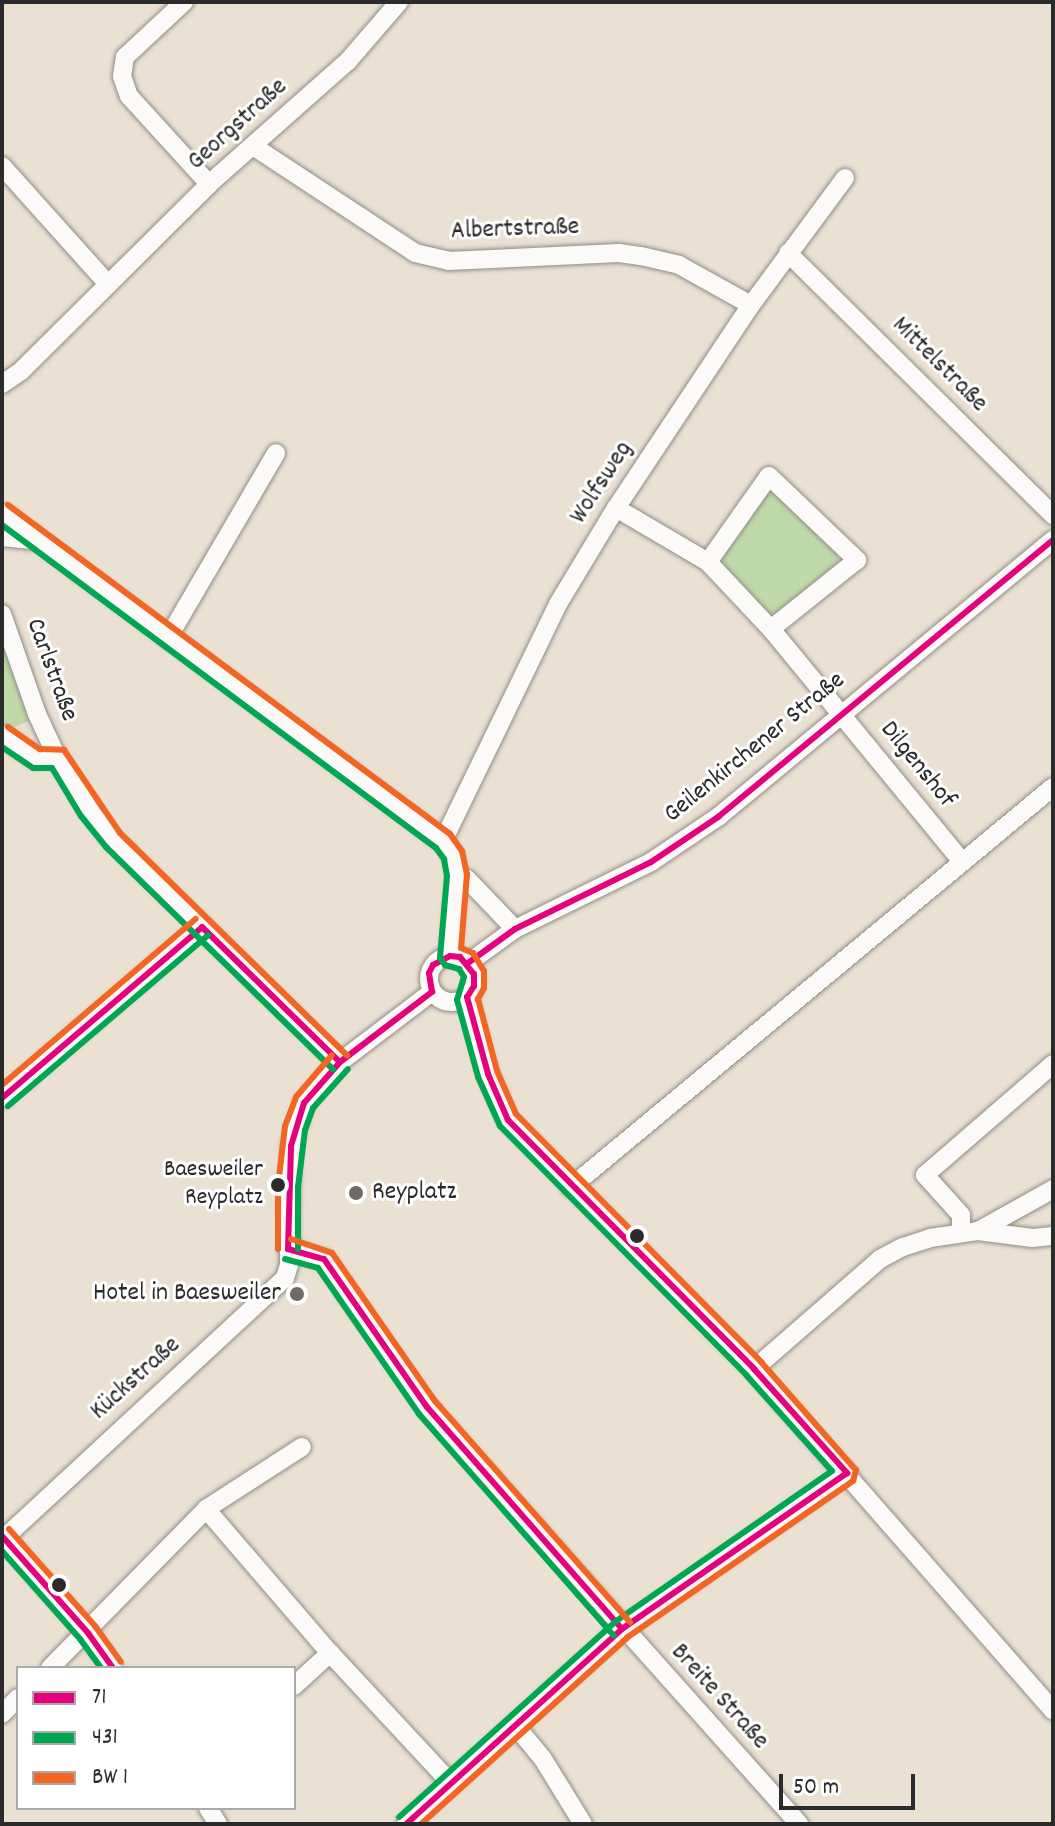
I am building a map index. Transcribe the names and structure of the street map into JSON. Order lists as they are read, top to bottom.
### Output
{
  "streets": {
    "street": [
      "Georgstraße",
      "Albertstraße",
      "Mittelstraße",
      "Wolfsweg",
      "Carlstraße",
      "Geilenkirchener Straße",
      "Dilgenshof",
      "Kückstraße",
      "Breite Straße"
    ]
  },
  "crossings": [
    ["Georgstraße", "Albertstraße"],
    ["Albertstraße", "Wolfsweg"],
    ["Mittelstraße", "Wolfsweg"],
    ["Wolfsweg", "Dilgenshof"],
    ["Geilenkirchener Straße", "Dilgenshof"],
    ["Kückstraße", "Breite Straße"]
  ],
  "places": ["Baesweiler Reyplatz", "Reyplatz", "Hotel in Baesweiler"],
  "lines": ["transit line 431", "transit line 71"],
  "legend": ["71", "431", "BW 1"],
  "scale_bar": "50 m"
}
